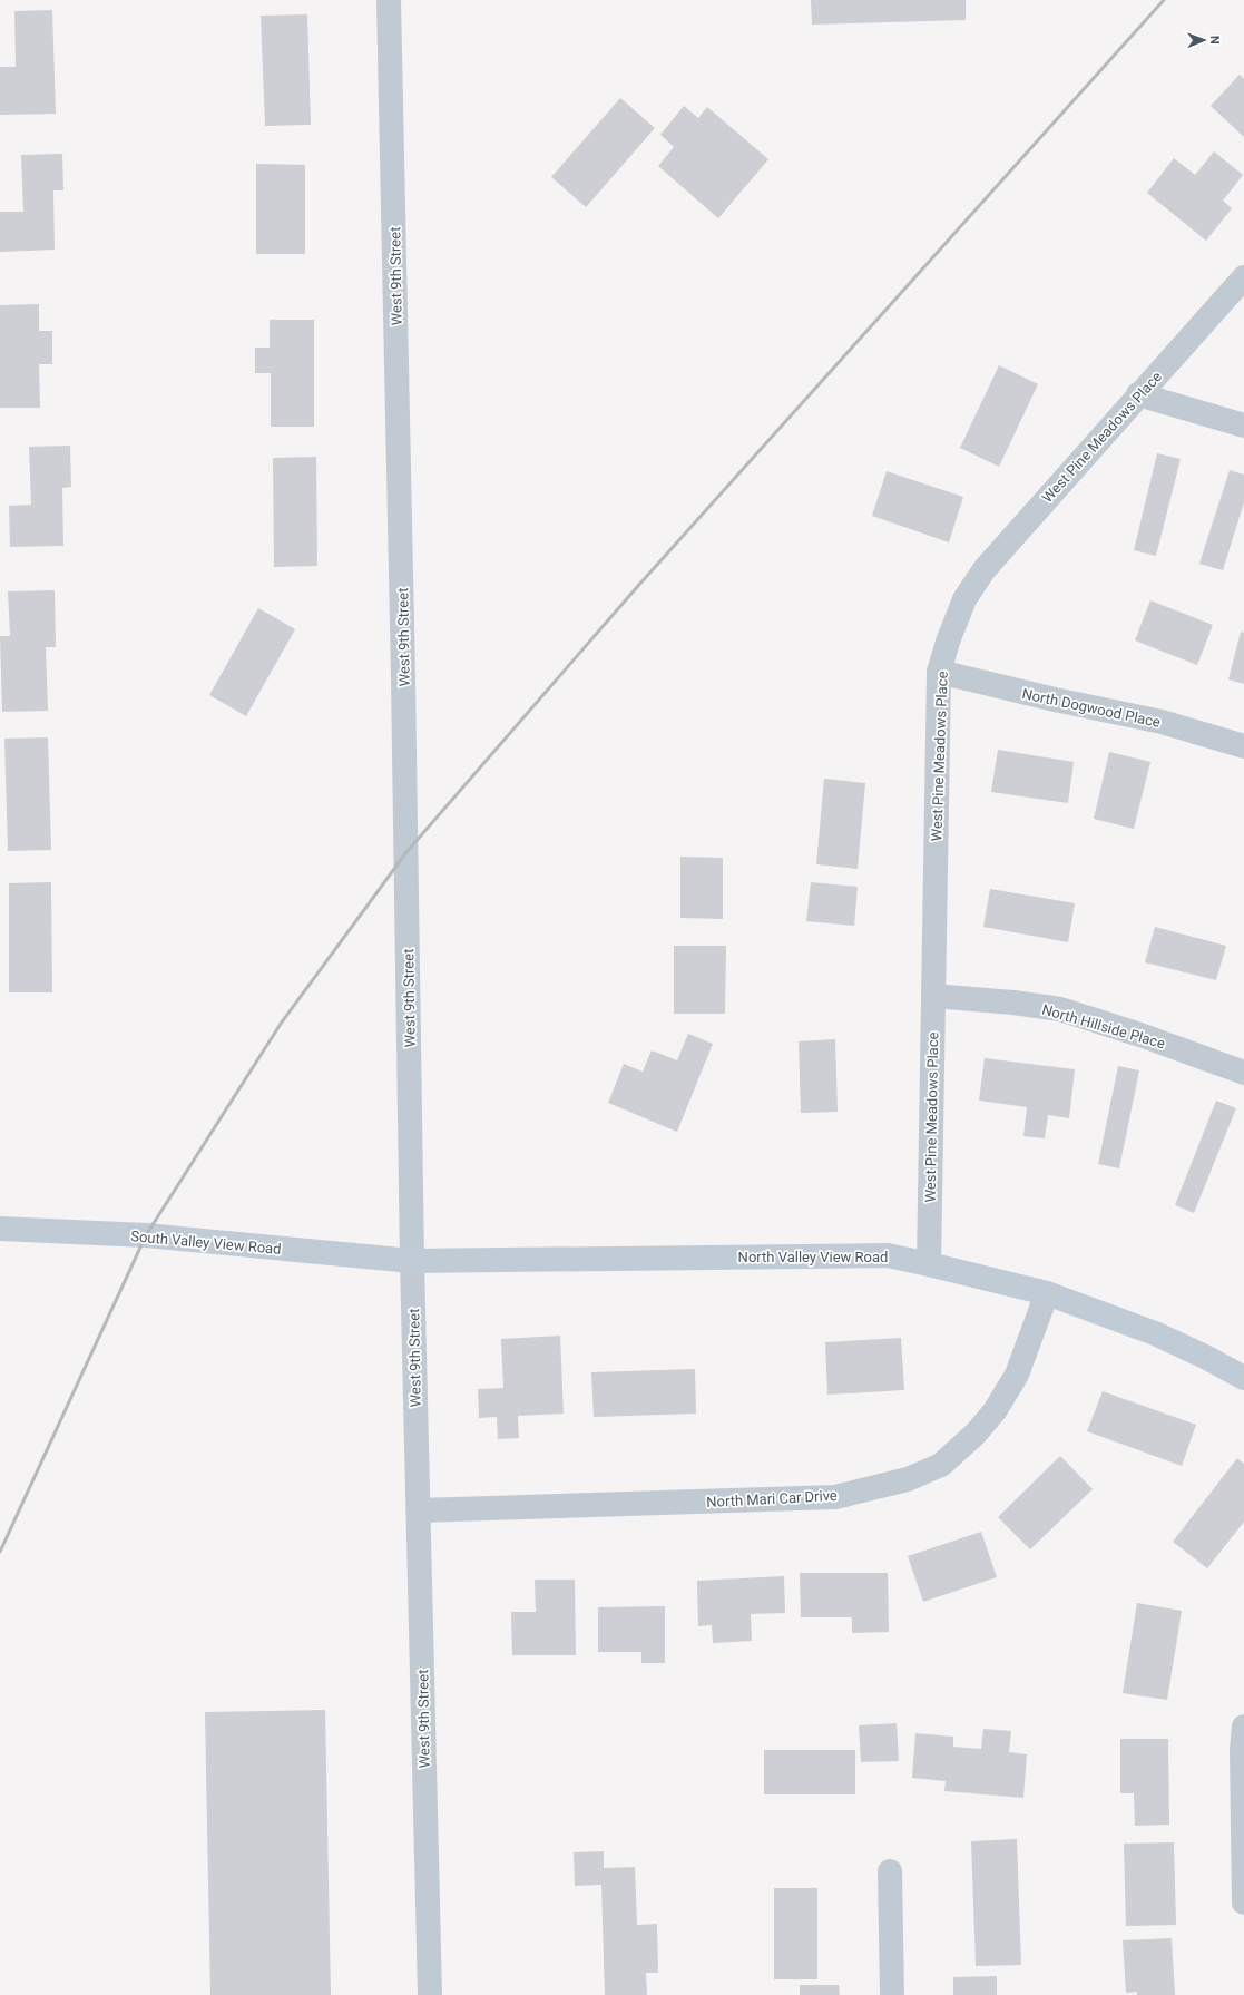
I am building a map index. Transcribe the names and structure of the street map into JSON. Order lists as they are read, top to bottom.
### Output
{
  "streets": {
    "street": [
      "West 9th Street",
      "West Pine Meadows Place",
      "North Dogwood Place",
      "North Hillside Place",
      "South Valley View Road",
      "North Valley View Road",
      "North Mari Car Drive"
    ]
  },
  "crossings": [
    ["West 9th Street", "South Valley View Road"],
    ["West 9th Street", "North Valley View Road"],
    ["West 9th Street", "North Mari Car Drive"],
    ["West Pine Meadows Place", "North Dogwood Place"],
    ["West Pine Meadows Place", "North Hillside Place"],
    ["West Pine Meadows Place", "North Valley View Road"],
    ["South Valley View Road", "North Valley View Road"],
    ["North Valley View Road", "North Mari Car Drive"]
  ],
  "north": "right"
}
